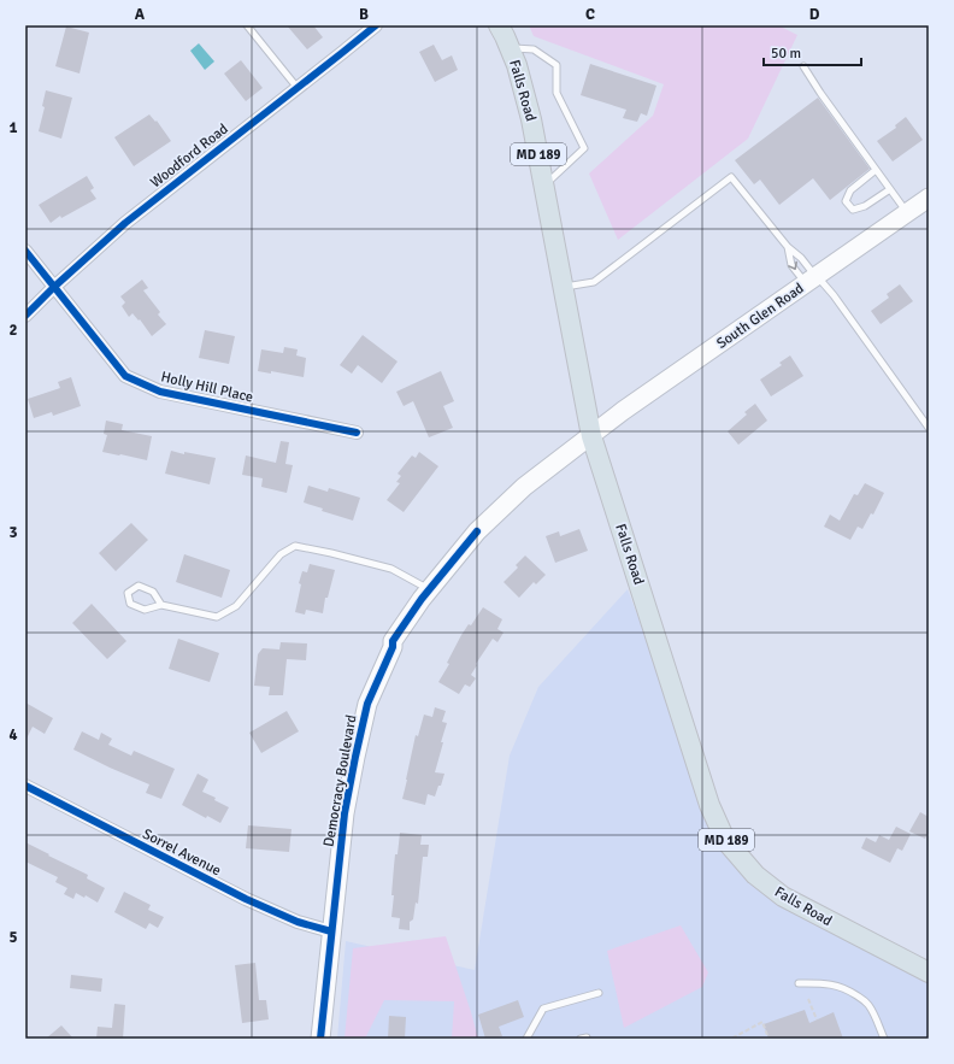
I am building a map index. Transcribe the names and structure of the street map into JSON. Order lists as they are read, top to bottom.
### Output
{
  "streets": {
    "main road": [
      "Falls Road",
      "MD 189",
      "South Glen Road",
      "Democracy Boulevard"
    ],
    "street": ["Woodford Road", "Holly Hill Place", "Sorrel Avenue"]
  },
  "crossings": [
    ["Falls Road", "South Glen Road"],
    ["Falls Road", "Democracy Boulevard"],
    ["Woodford Road", "Holly Hill Place"],
    ["South Glen Road", "Democracy Boulevard"],
    ["Democracy Boulevard", "Sorrel Avenue"]
  ],
  "scale_bar": "50 m",
  "grid": {
    "columns": [
      "A",
      "B",
      "C",
      "D"
    ],
    "rows": [
      "1",
      "2",
      "3",
      "4",
      "5"
    ]
  }
}
